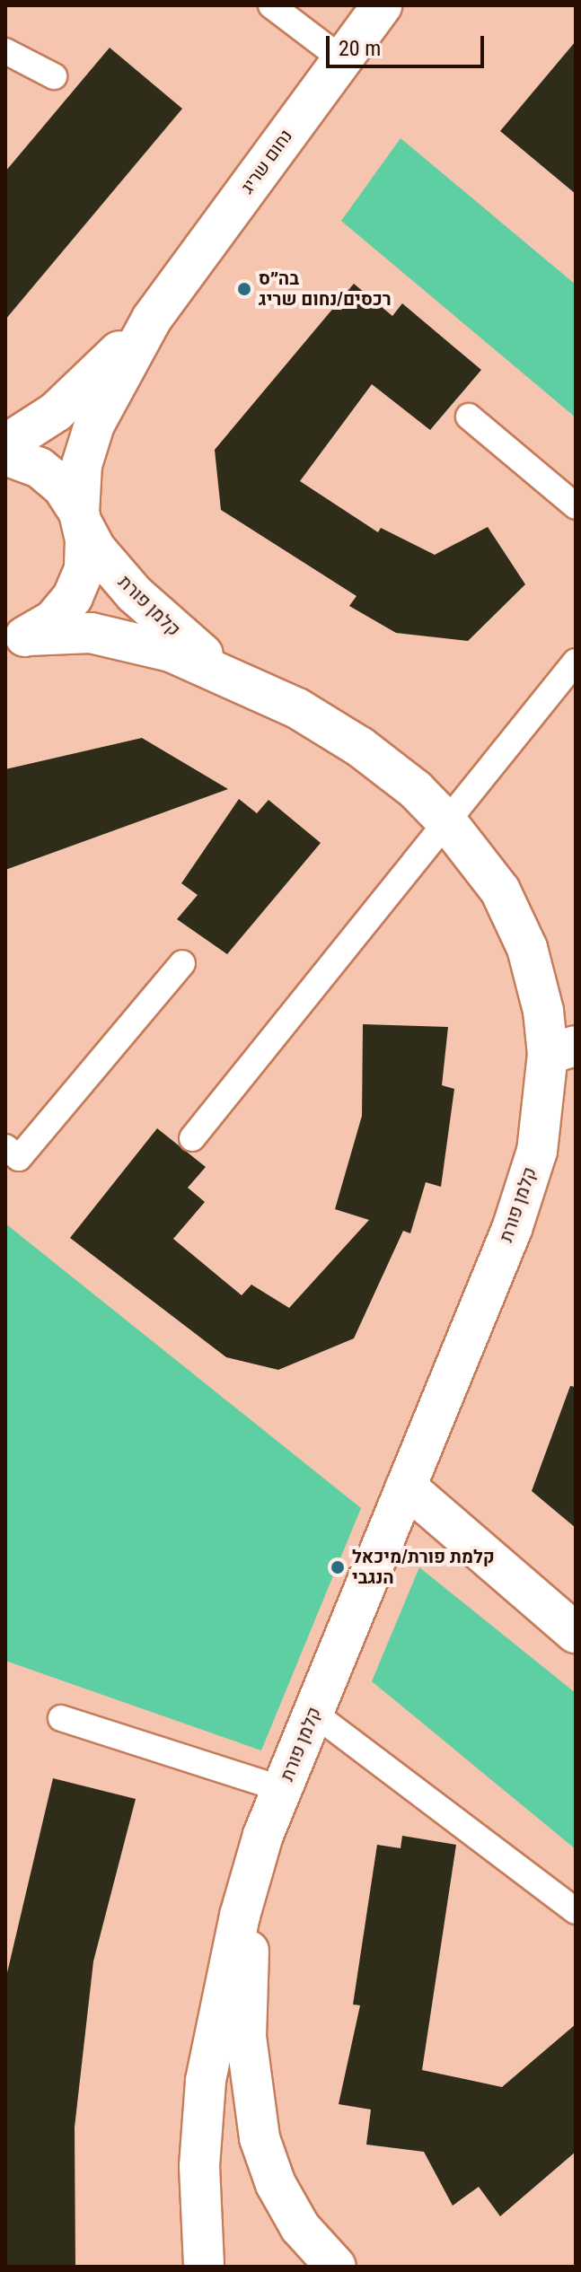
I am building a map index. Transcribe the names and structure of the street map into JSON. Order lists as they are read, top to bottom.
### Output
{
  "streets": {
    "street": ["נחום שריג", "קלמן פורת"]
  },
  "crossings": [
    ["נחום שריג", "קלמן פורת"]
  ],
  "places": ["בה״ס רכסים/נחום שריג", "קלמת פורת/מיכאל הנגבי"],
  "scale_bar": "20 m"
}
